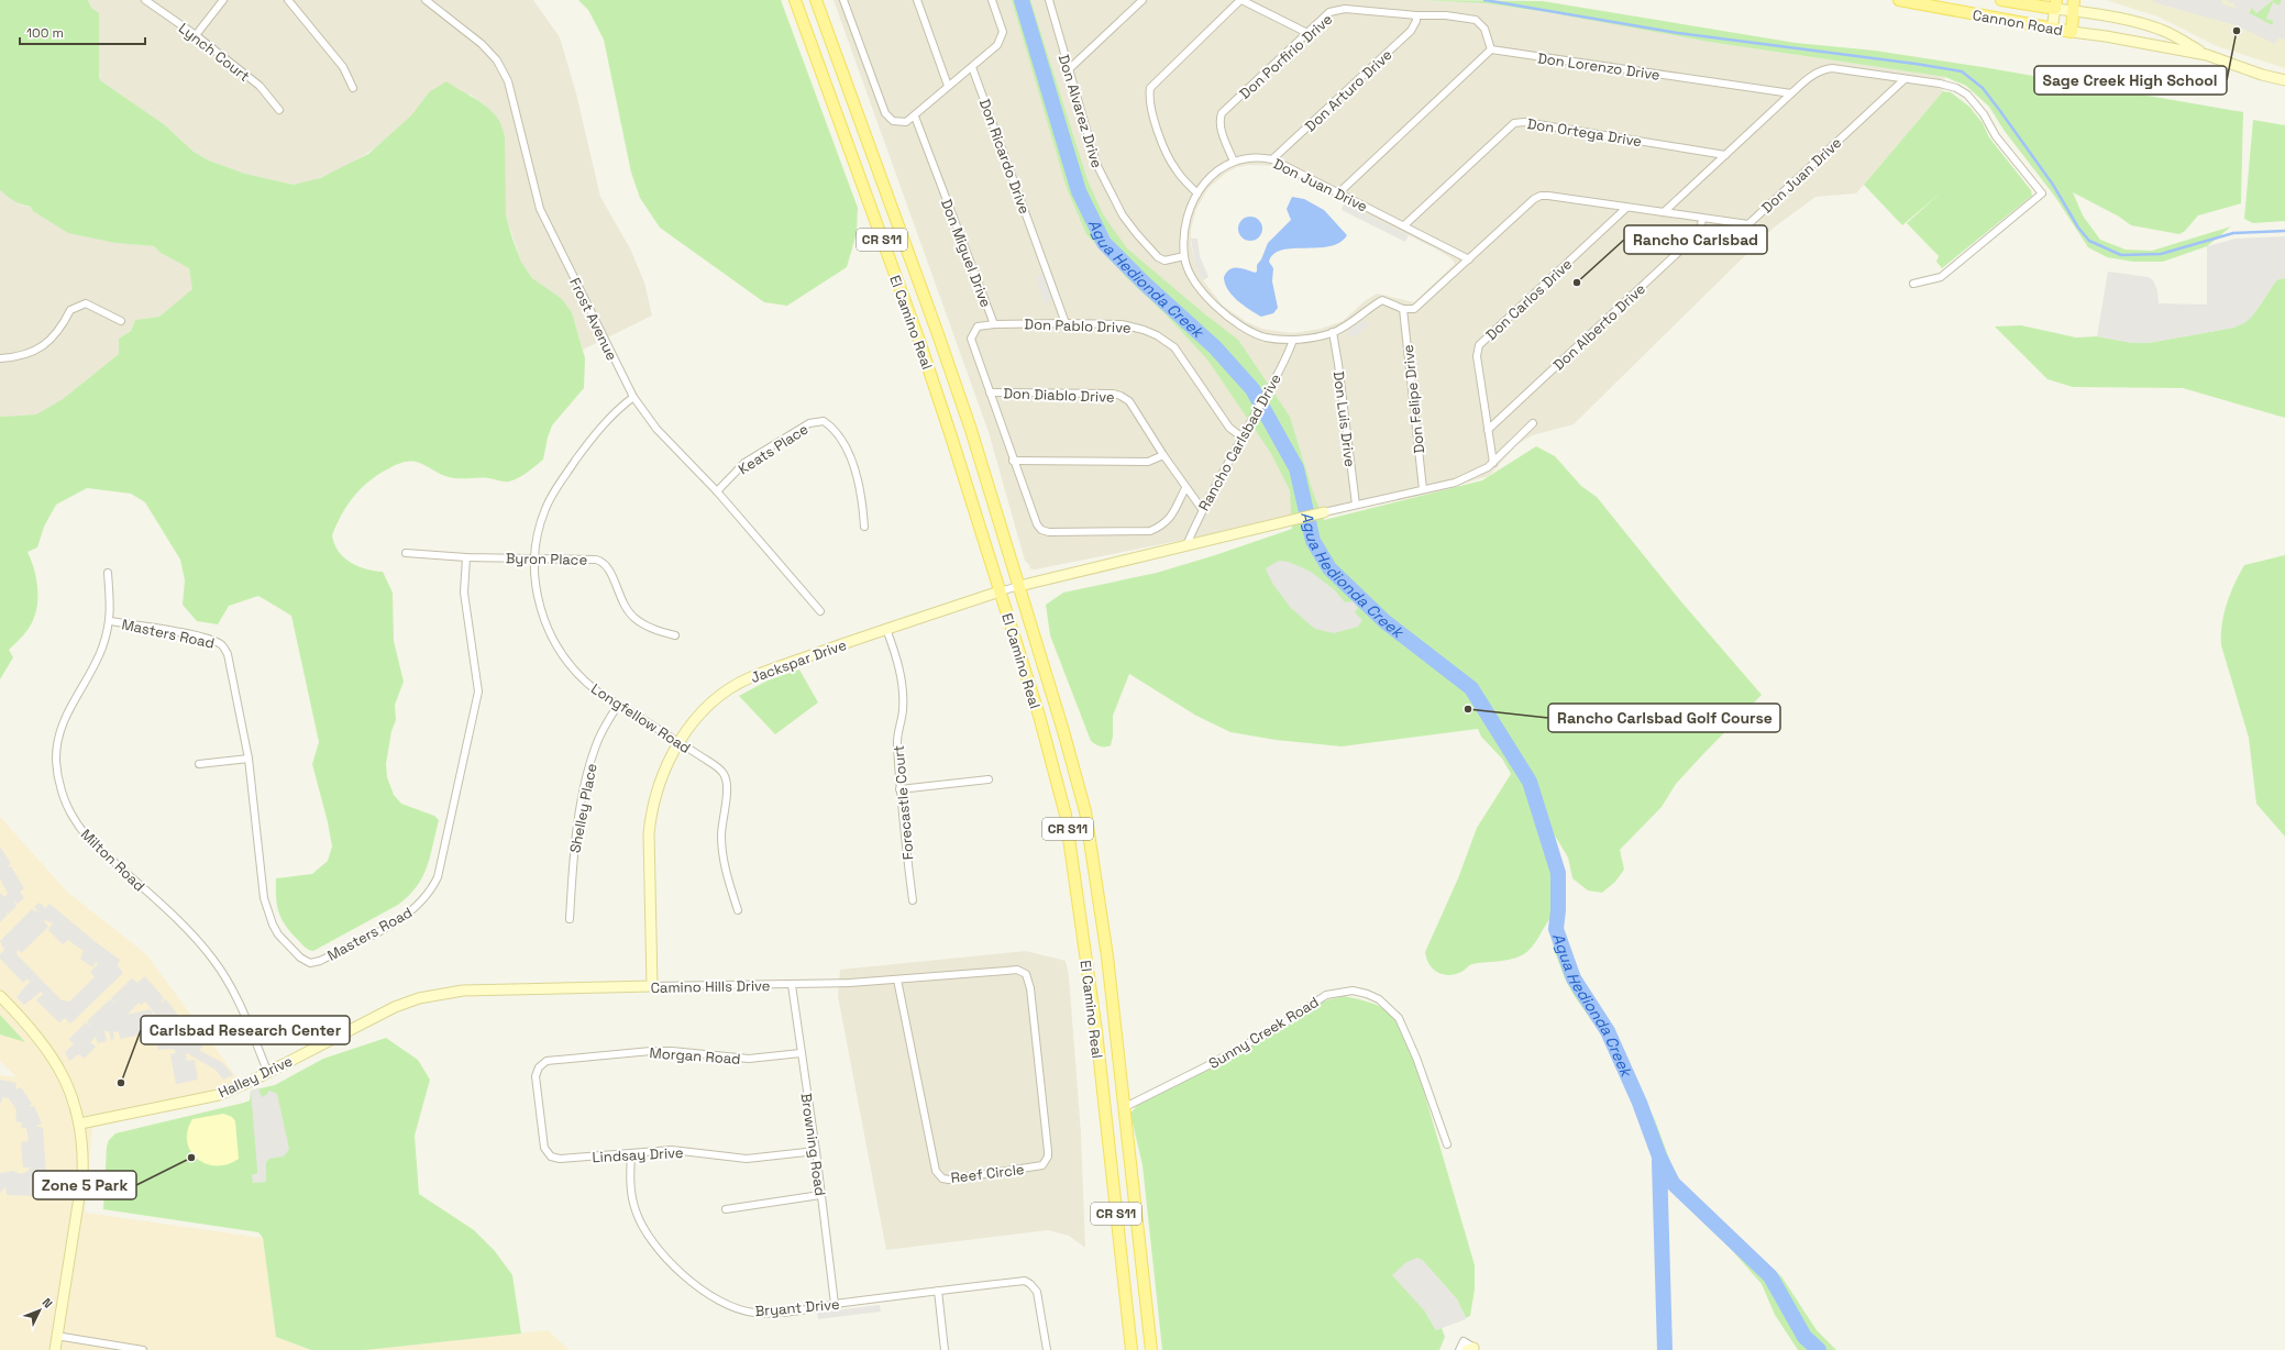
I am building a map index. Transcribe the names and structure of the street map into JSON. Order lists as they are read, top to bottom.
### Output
{
  "streets": {
    "main road": ["Cannon Road", "CR S11", "El Camino Real"],
    "street": [
      "Lynch Court",
      "Don Porfirio Drive",
      "Don Lorenzo Drive",
      "Don Arturo Drive",
      "Don Alvarez Drive",
      "Don Ortega Drive",
      "Don Ricardo Drive",
      "Don Juan Drive",
      "Don Miguel Drive",
      "Don Carlos Drive",
      "Frost Avenue",
      "Don Pablo Drive",
      "Don Alberto Drive",
      "Don Diablo Drive",
      "Don Felipe Drive",
      "Don Luis Drive",
      "Rancho Carlsbad Drive",
      "Keats Place",
      "Byron Place",
      "Masters Road",
      "Jackspar Drive",
      "Longfellow Road",
      "Forecastle Court",
      "Shelley Place",
      "Milton Road",
      "Camino Hills Drive",
      "Sunny Creek Road",
      "Morgan Road",
      "Halley Drive",
      "Browning Road",
      "Lindsay Drive",
      "Reef Circle",
      "Bryant Drive"
    ]
  },
  "crossings": [
    ["Don Porfirio Drive", "Don Lorenzo Drive"],
    ["Don Porfirio Drive", "Don Arturo Drive"],
    ["Don Porfirio Drive", "Don Juan Drive"],
    ["Don Arturo Drive", "Don Juan Drive"],
    ["Don Alvarez Drive", "Don Juan Drive"],
    ["Don Ortega Drive", "Don Juan Drive"],
    ["Don Ricardo Drive", "Don Pablo Drive"],
    ["Don Juan Drive", "Don Carlos Drive"],
    ["Don Juan Drive", "Don Alberto Drive"],
    ["Don Juan Drive", "Don Felipe Drive"],
    ["Don Juan Drive", "Don Luis Drive"],
    ["Don Juan Drive", "Rancho Carlsbad Drive"],
    ["Don Miguel Drive", "Don Pablo Drive"],
    ["Don Miguel Drive", "Don Diablo Drive"],
    ["Don Carlos Drive", "Don Alberto Drive"],
    ["Frost Avenue", "Keats Place"],
    ["Frost Avenue", "Longfellow Road"],
    ["El Camino Real", "Jackspar Drive"],
    ["El Camino Real", "Sunny Creek Road"],
    ["Don Pablo Drive", "Rancho Carlsbad Drive"],
    ["Don Diablo Drive", "Rancho Carlsbad Drive"],
    ["Byron Place", "Masters Road"],
    ["Byron Place", "Longfellow Road"],
    ["Masters Road", "Milton Road"],
    ["Jackspar Drive", "Longfellow Road"],
    ["Jackspar Drive", "Forecastle Court"],
    ["Jackspar Drive", "Camino Hills Drive"],
    ["Longfellow Road", "Shelley Place"],
    ["Milton Road", "Halley Drive"],
    ["Camino Hills Drive", "Halley Drive"],
    ["Camino Hills Drive", "Browning Road"],
    ["Camino Hills Drive", "Reef Circle"],
    ["Morgan Road", "Browning Road"],
    ["Morgan Road", "Lindsay Drive"],
    ["Browning Road", "Lindsay Drive"],
    ["Browning Road", "Bryant Drive"],
    ["Lindsay Drive", "Bryant Drive"]
  ],
  "water": ["Agua Hedionda Creek"],
  "places": [
    "Sage Creek High School",
    "Rancho Carlsbad",
    "Rancho Carlsbad Golf Course",
    "Carlsbad Research Center",
    "Zone 5 Park"
  ],
  "scale_bar": "100 m",
  "north": "top right"
}
